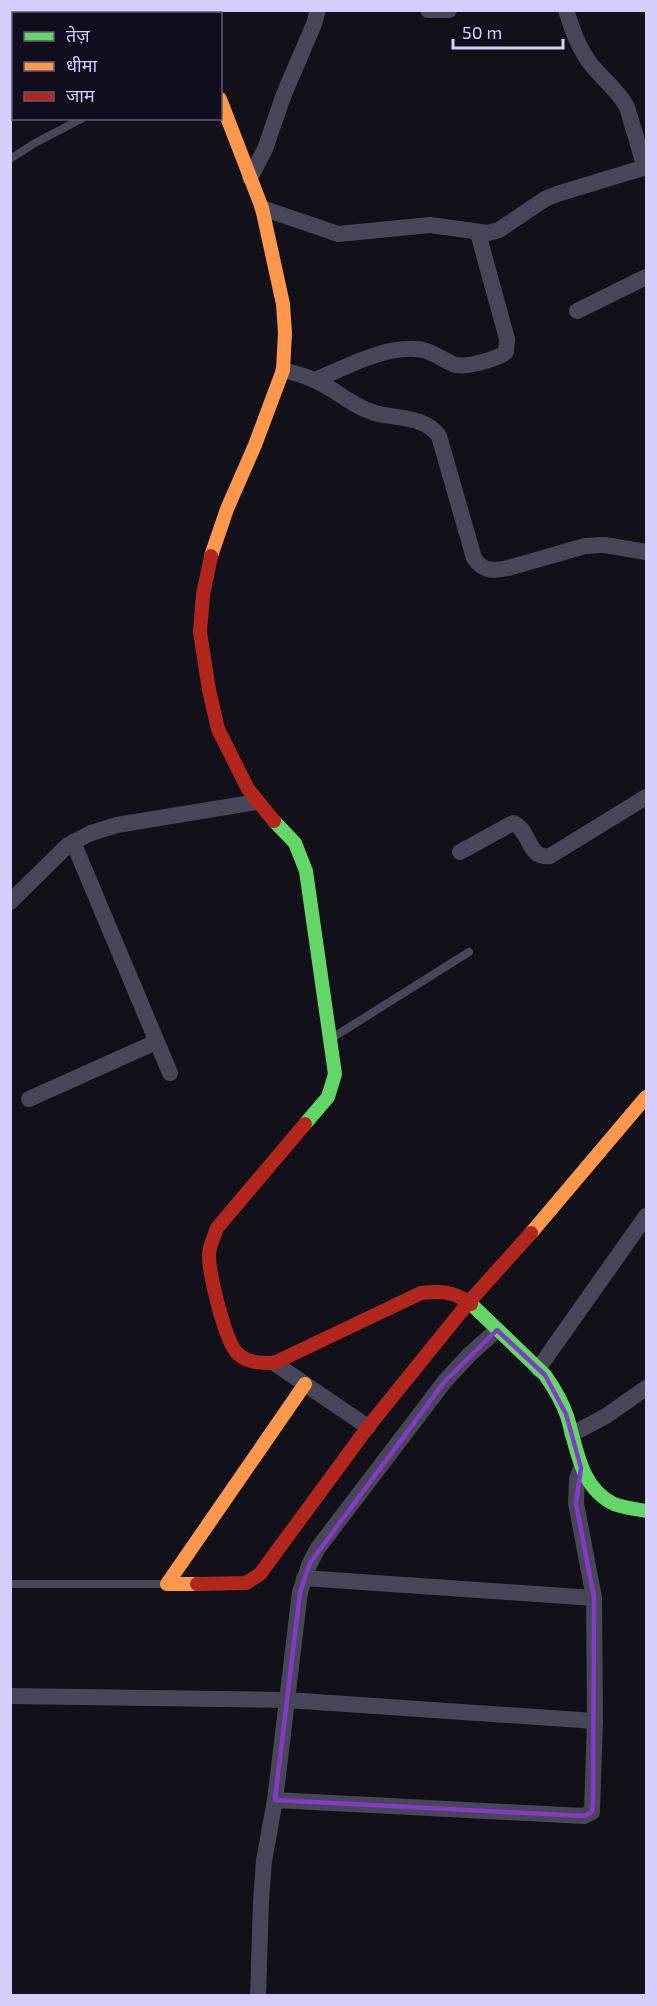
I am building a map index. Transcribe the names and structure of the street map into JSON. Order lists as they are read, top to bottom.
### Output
{
  "legend": ["तेज़", "धीमा", "जाम"],
  "scale_bar": "50 m"
}
